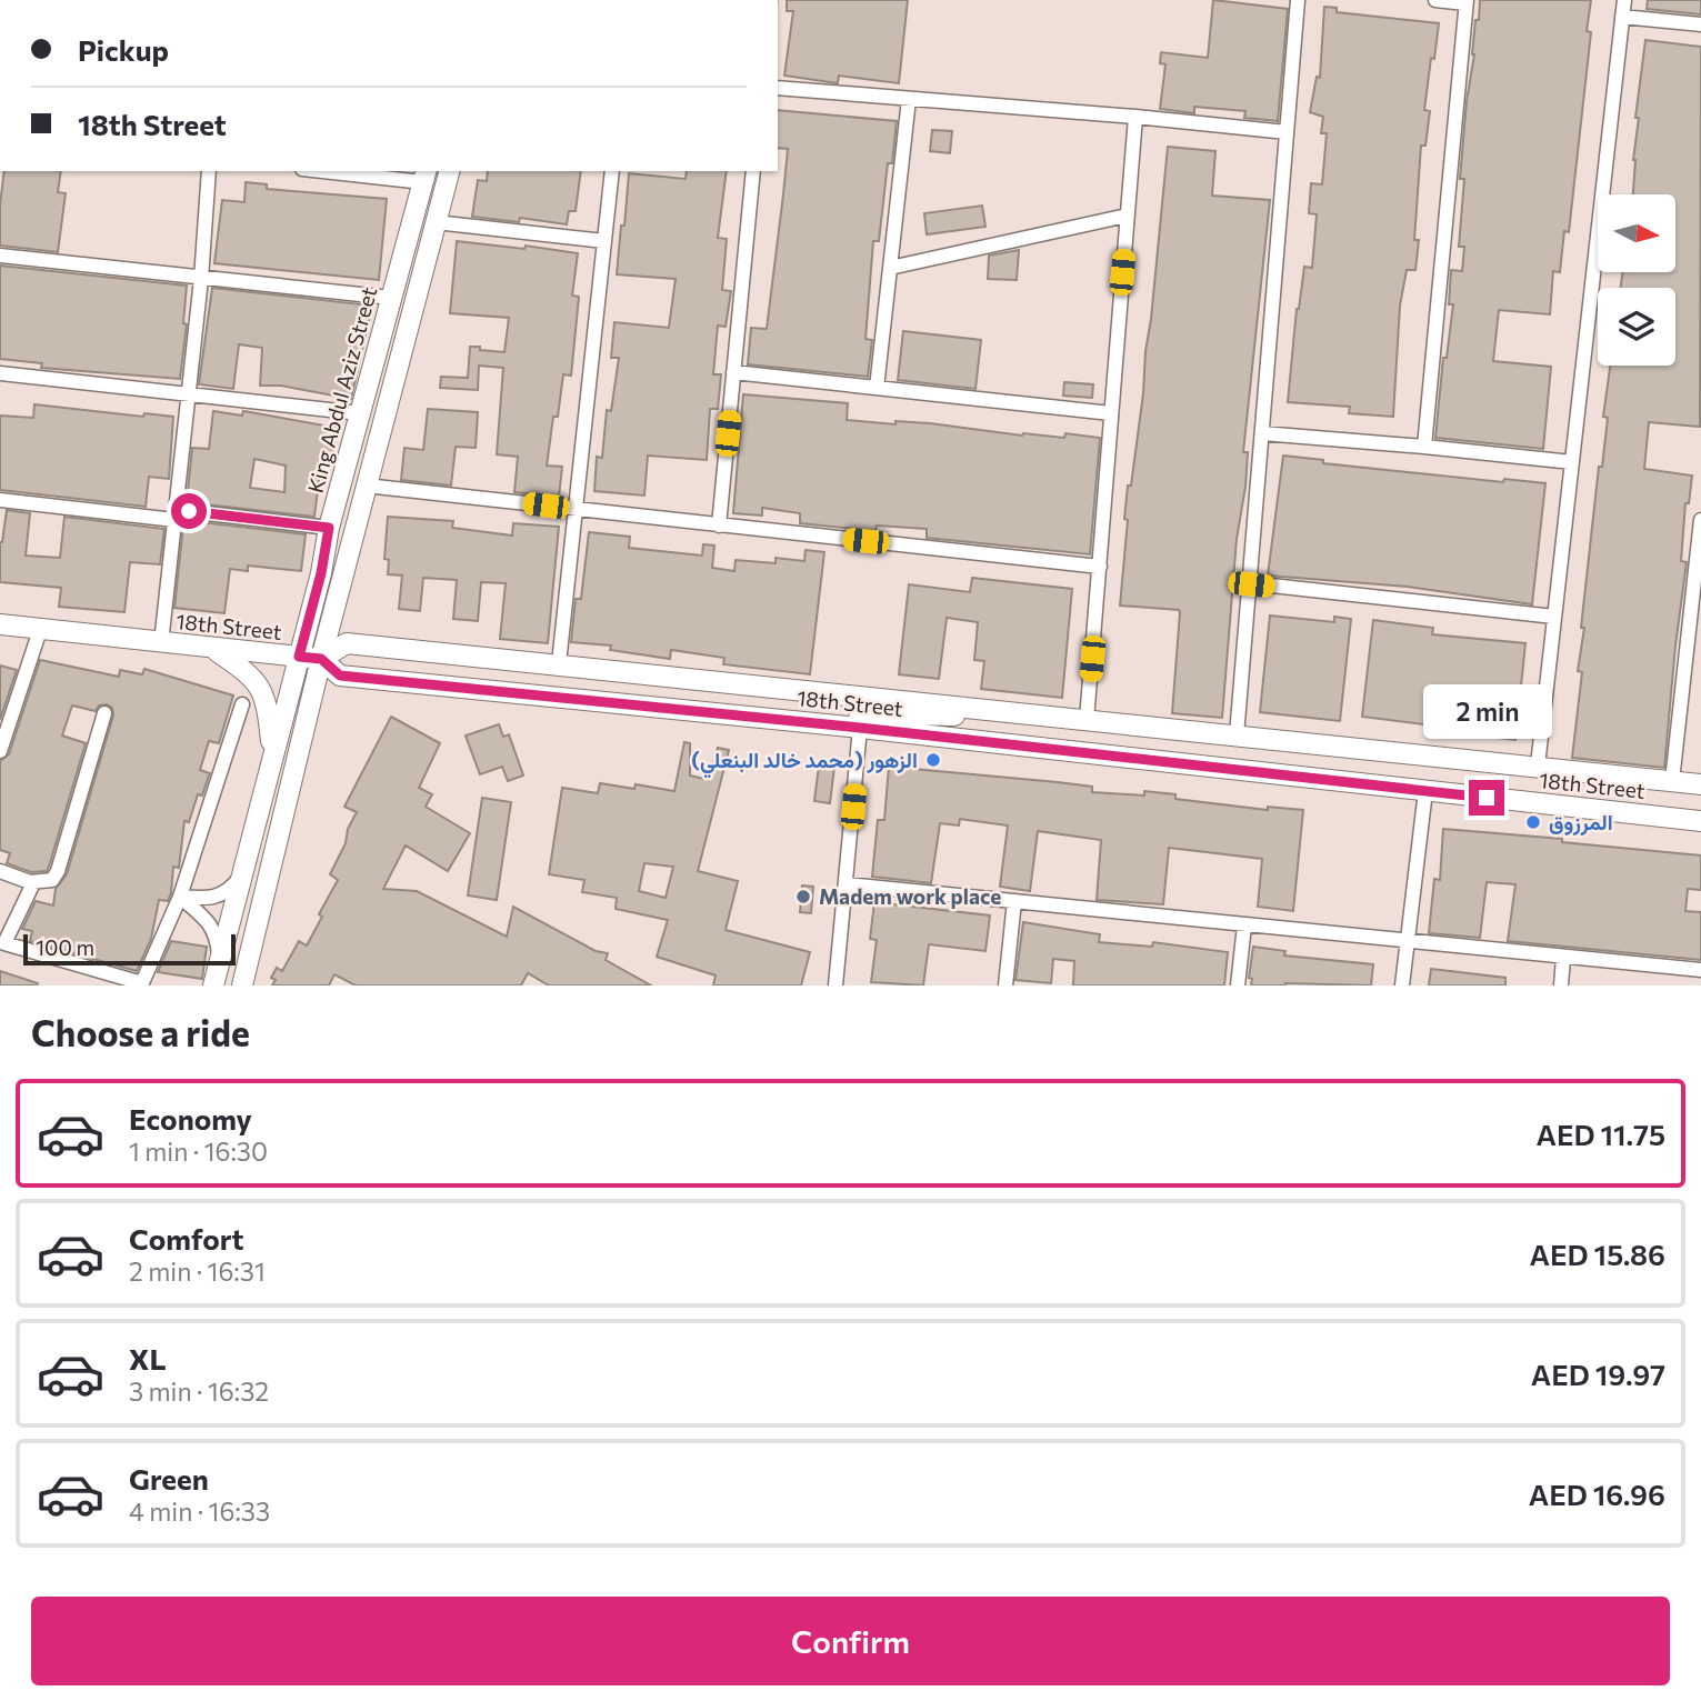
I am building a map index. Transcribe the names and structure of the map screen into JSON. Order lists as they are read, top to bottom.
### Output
{
  "streets": {
    "street": ["King Abdul Aziz Street", "18th Street"]
  },
  "crossings": [
    ["King Abdul Aziz Street", "18th Street"]
  ],
  "places": ["الزهور (محمد خالد البنعلي)", "المرزوق", "Madem work place"],
  "scale_bar": "100 m",
  "north": "right",
  "page": {
    "banner": ["Pickup", "18th Street"],
    "bubble": "2 min",
    "scale": "100 m",
    "heading": "Choose a ride",
    "list": [
      {
        "name": "Economy",
        "note": "1 min · 16:30",
        "value": "AED 11.75"
      },
      {
        "name": "Comfort",
        "note": "2 min · 16:31",
        "value": "AED 15.86"
      },
      {
        "name": "XL",
        "note": "3 min · 16:32",
        "value": "AED 19.97"
      },
      {
        "name": "Green",
        "note": "4 min · 16:33",
        "value": "AED 16.96"
      }
    ],
    "buttons": "Confirm"
  }
}
